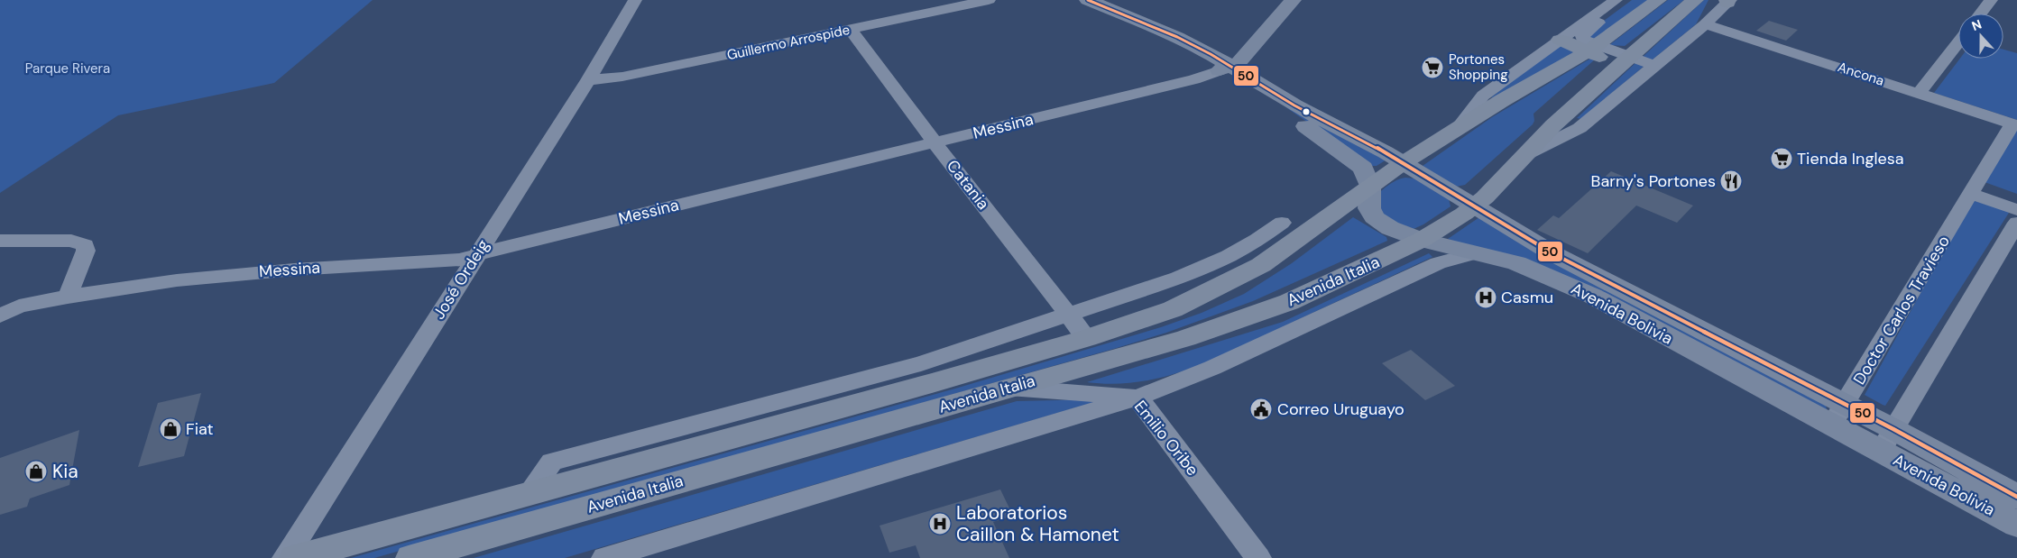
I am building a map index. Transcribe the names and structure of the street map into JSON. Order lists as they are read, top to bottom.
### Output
{
  "streets": {
    "main road": ["Avenida Italia"],
    "street": [
      "Guillermo Arrospide",
      "Ancona",
      "Messina",
      "Catania",
      "José Ordeig",
      "Doctor Carlos Travieso",
      "Avenida Bolivia",
      "Emilio Oribe"
    ]
  },
  "crossings": [
    ["Guillermo Arrospide", "Catania"],
    ["Guillermo Arrospide", "José Ordeig"],
    ["Ancona", "Avenida Italia"],
    ["Ancona", "Doctor Carlos Travieso"],
    ["Messina", "Catania"],
    ["Messina", "José Ordeig"],
    ["Messina", "Avenida Bolivia"],
    ["Catania", "Avenida Italia"],
    ["Avenida Italia", "Avenida Bolivia"],
    ["Avenida Italia", "Emilio Oribe"],
    ["Doctor Carlos Travieso", "Avenida Bolivia"]
  ],
  "parks": ["Parque Rivera"],
  "places": {
    "supermarket": ["Portones Shopping", "Tienda Inglesa"],
    "restaurant": ["Barny's Portones"],
    "hospital": ["Casmu", "Laboratorios Caillon & Hamonet"],
    "public building": ["Correo Uruguayo"],
    "shop": ["Fiat", "Kia"]
  },
  "lines": ["transit line 50"],
  "north": "top"
}
